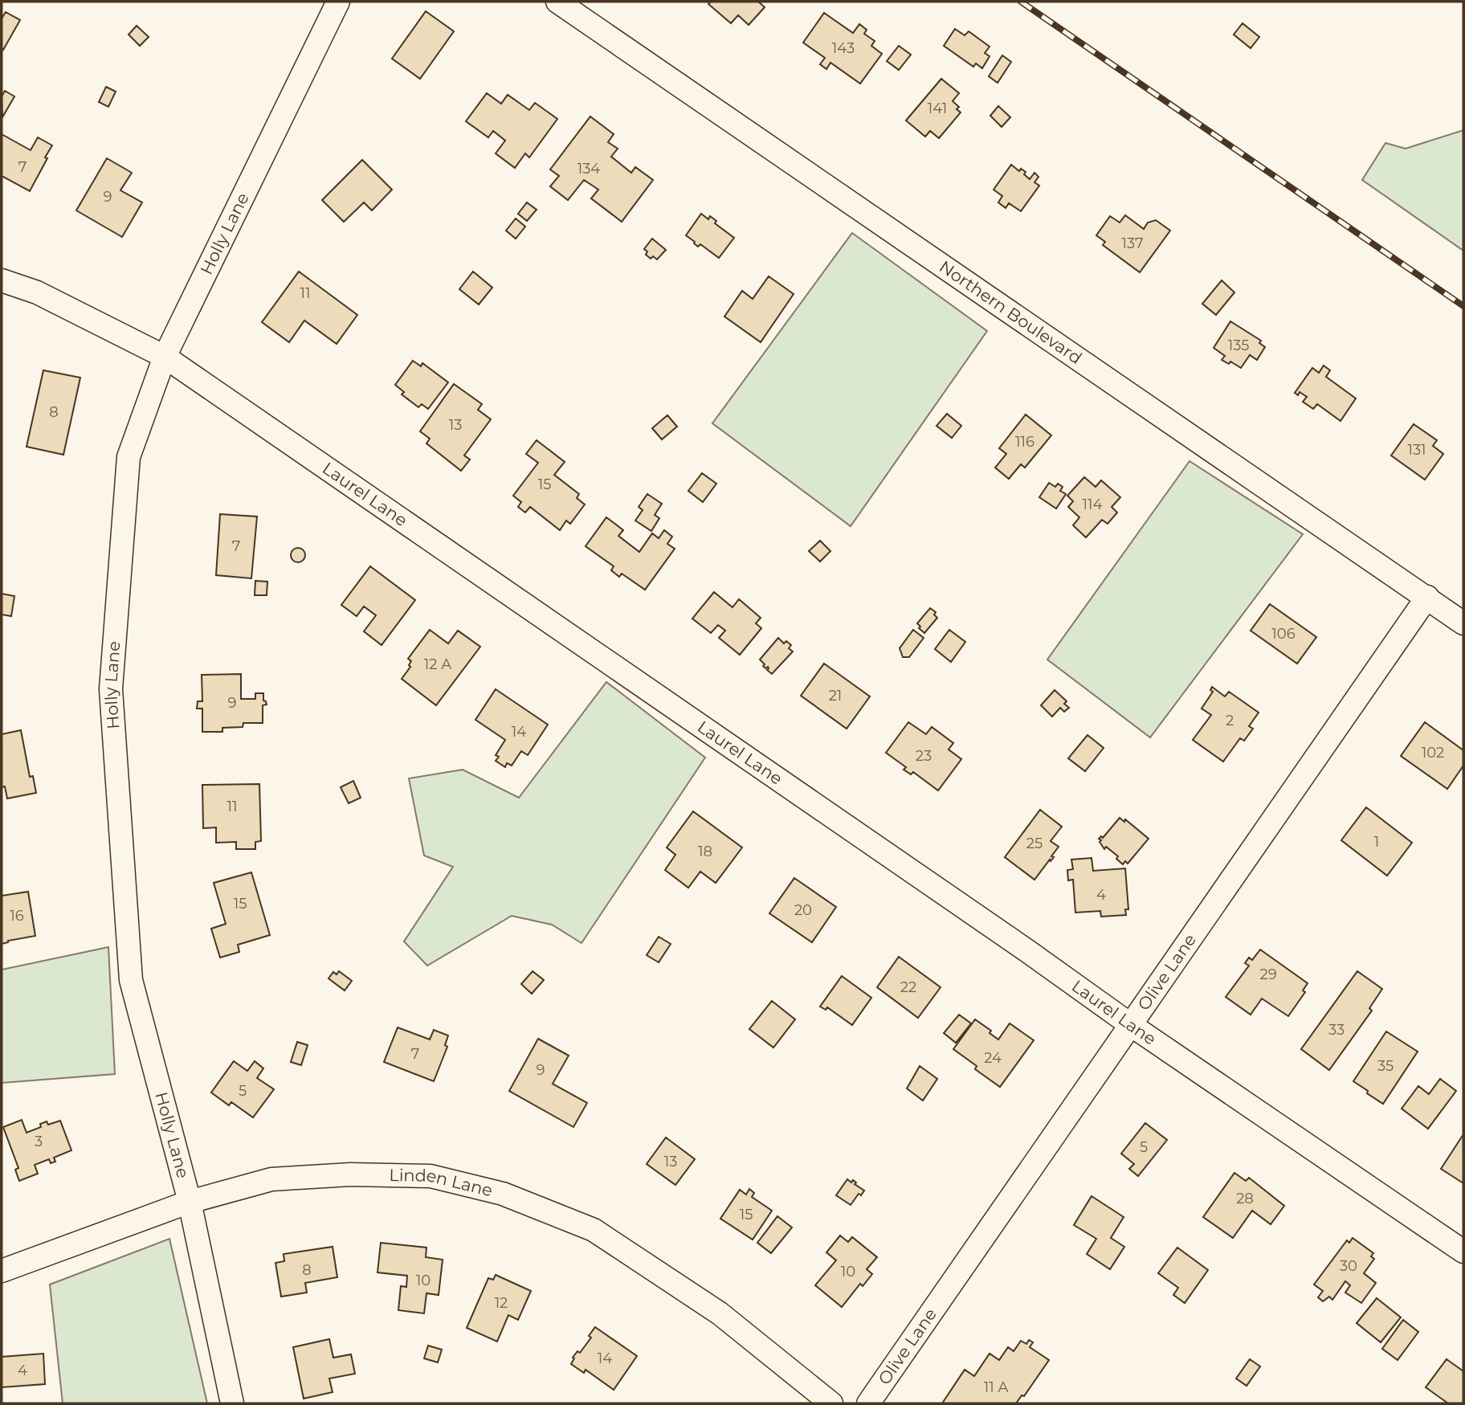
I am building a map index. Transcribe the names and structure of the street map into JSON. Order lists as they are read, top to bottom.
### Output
{
  "streets": {
    "street": [
      "Holly Lane",
      "Northern Boulevard",
      "Laurel Lane",
      "Olive Lane",
      "Linden Lane"
    ]
  },
  "crossings": [
    ["Holly Lane", "Laurel Lane"],
    ["Holly Lane", "Linden Lane"],
    ["Northern Boulevard", "Olive Lane"],
    ["Laurel Lane", "Olive Lane"]
  ],
  "house_numbers": [
    "143",
    "141",
    "7",
    "134",
    "9",
    "137",
    "11",
    "135",
    "8",
    "13",
    "116",
    "131",
    "15",
    "114",
    "7",
    "106",
    "12 A",
    "21",
    "9",
    "2",
    "14",
    "102",
    "23",
    "11",
    "1",
    "25",
    "18",
    "4",
    "15",
    "20",
    "16",
    "29",
    "22",
    "33",
    "7",
    "24",
    "35",
    "9",
    "5",
    "3",
    "5",
    "13",
    "28",
    "15",
    "30",
    "8",
    "10",
    "10",
    "12",
    "14",
    "4",
    "11 A"
  ]
}
